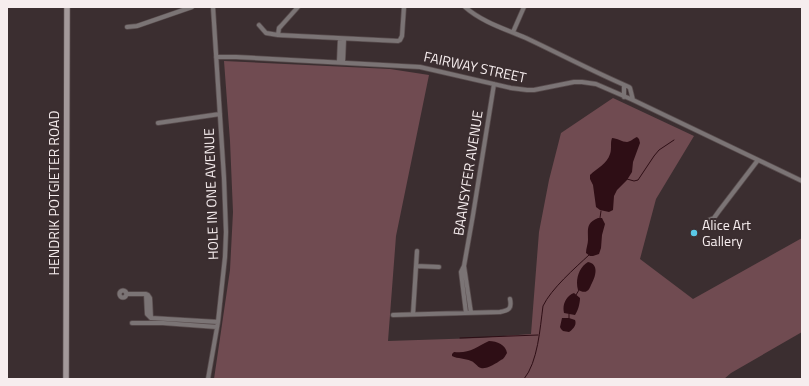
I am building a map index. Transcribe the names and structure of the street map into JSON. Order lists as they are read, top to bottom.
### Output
{
  "streets": {
    "main road": ["HENDRIK POTGIETER ROAD"],
    "street": ["FAIRWAY STREET", "BAANSYFER AVENUE", "HOLE IN ONE AVENUE"]
  },
  "crossings": [
    ["FAIRWAY STREET", "BAANSYFER AVENUE"],
    ["FAIRWAY STREET", "HOLE IN ONE AVENUE"]
  ],
  "places": ["Alice Art Gallery"]
}
